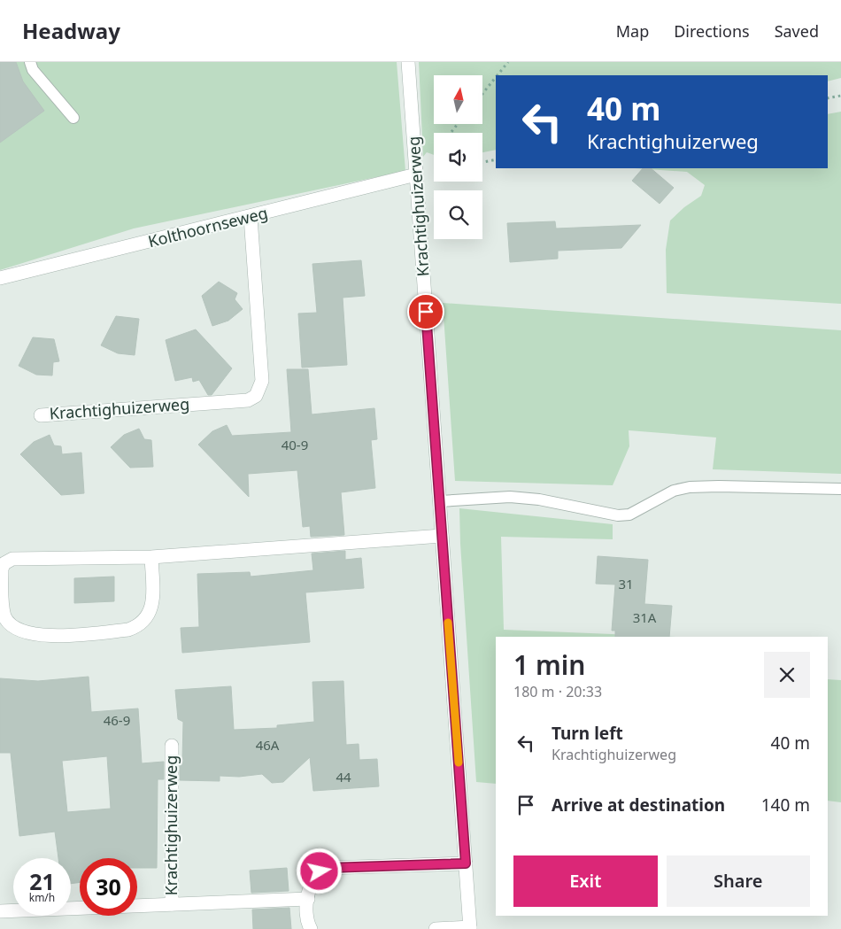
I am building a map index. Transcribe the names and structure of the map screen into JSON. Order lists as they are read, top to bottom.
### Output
{
  "streets": {
    "street": ["Krachtighuizerweg", "Kolthoornseweg"]
  },
  "crossings": [
    ["Krachtighuizerweg", "Kolthoornseweg"]
  ],
  "house_numbers": [
    "40-9",
    "31",
    "31A",
    "46-9",
    "46A",
    "44"
  ],
  "north": "top",
  "page": {
    "header": "Headway",
    "nav": ["Map", "Directions", "Saved"],
    "turn": ["40 m", "Krachtighuizerweg"],
    "heading": ["1 min", "180 m · 20:33"],
    "list": [
      {
        "name": "Turn left",
        "note": "Krachtighuizerweg",
        "value": "40 m"
      },
      {
        "name": "Arrive at destination",
        "value": "140 m"
      }
    ],
    "buttons": ["Exit", "Share"],
    "speed": "21 km/h",
    "limit": "30"
  }
}
